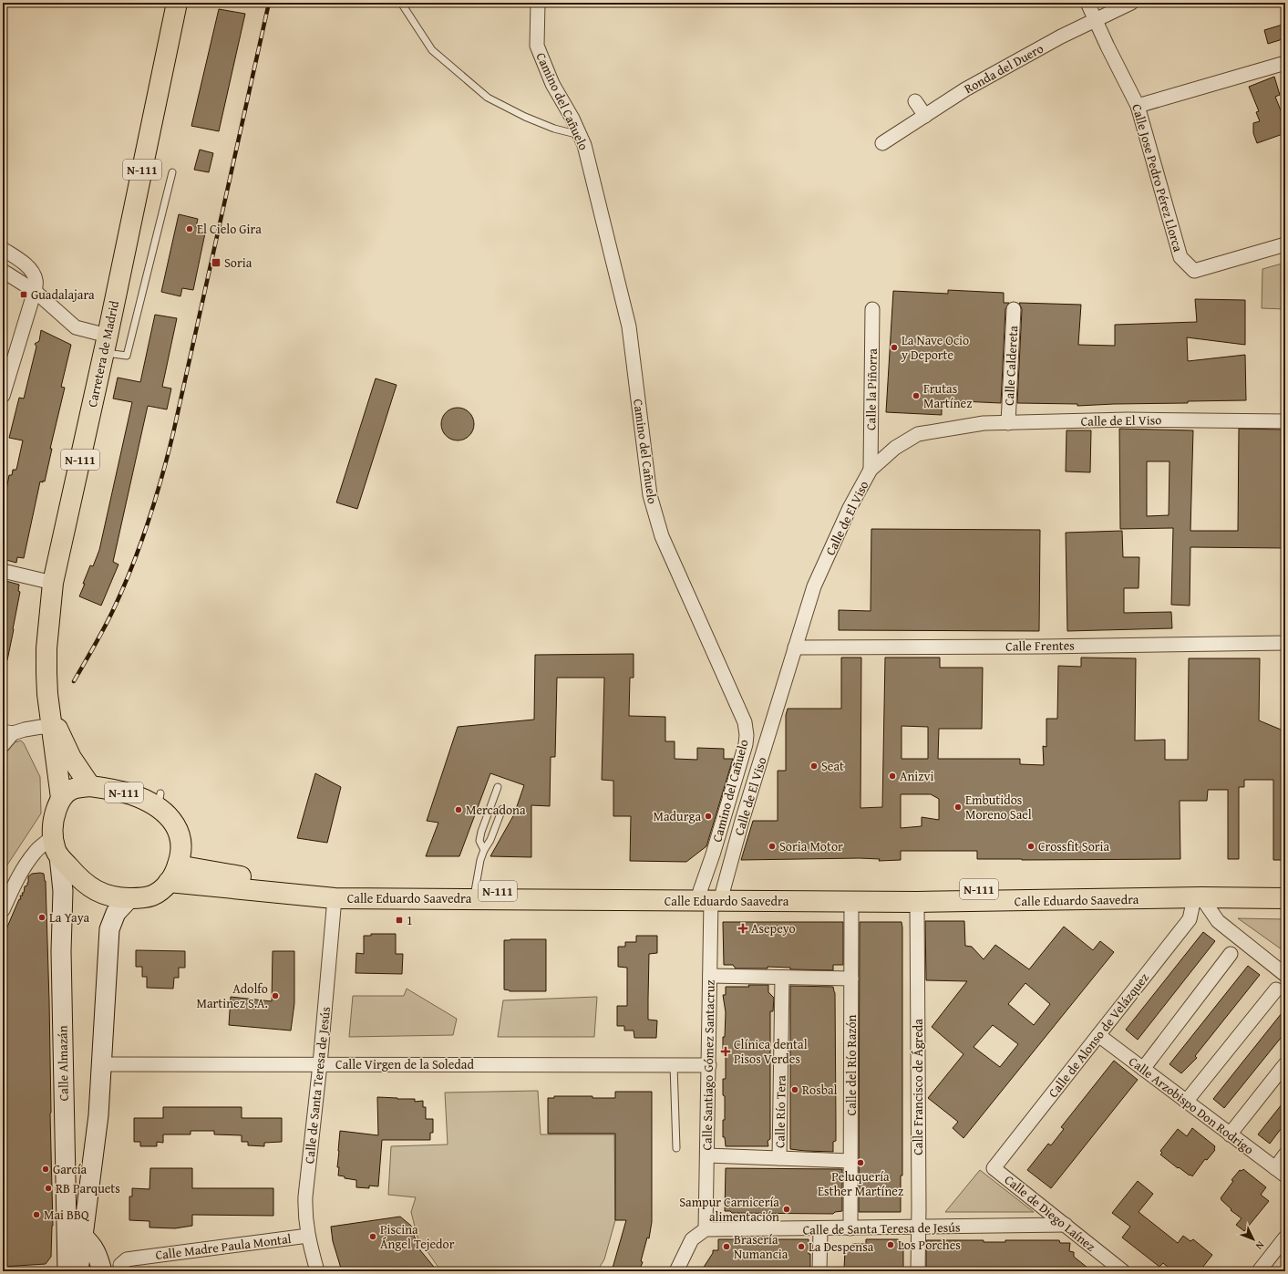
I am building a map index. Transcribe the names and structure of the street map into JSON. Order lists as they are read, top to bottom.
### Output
{
  "streets": {
    "main road": ["N-111", "Carretera de Madrid", "Calle Eduardo Saavedra"],
    "street": [
      "Ronda del Duero",
      "Camino del Cañuelo",
      "Calle Jose Pedro Pérez Llorca",
      "Calle Caldereta",
      "Calle la Piñorra",
      "Calle de El Viso",
      "Calle Frentes",
      "Calle de Alonso de Velázquez",
      "Calle Almazán",
      "Calle Virgen de la Soledad",
      "Calle Santiago Gómez Santacruz",
      "Calle del Río Razón",
      "Calle de Santa Teresa de Jesús",
      "Calle Francisco de Ágreda",
      "Calle Arzobispo Don Rodrigo",
      "Calle Río Tera",
      "Calle de Diego Laínez",
      "Calle Madre Paula Montal"
    ]
  },
  "crossings": [
    ["Ronda del Duero", "Calle Jose Pedro Pérez Llorca"],
    ["Camino del Cañuelo", "Calle de El Viso"],
    ["Camino del Cañuelo", "Calle Eduardo Saavedra"],
    ["Camino del Cañuelo", "Calle Santiago Gómez Santacruz"],
    ["N-111", "Carretera de Madrid"],
    ["N-111", "Calle Eduardo Saavedra"],
    ["N-111", "Calle Almazán"],
    ["Carretera de Madrid", "Calle Eduardo Saavedra"],
    ["Carretera de Madrid", "Calle Almazán"],
    ["Calle Caldereta", "Calle de El Viso"],
    ["Calle la Piñorra", "Calle de El Viso"],
    ["Calle de El Viso", "Calle Frentes"],
    ["Calle de El Viso", "Calle Eduardo Saavedra"],
    ["Calle de El Viso", "Calle Santiago Gómez Santacruz"],
    ["Calle Eduardo Saavedra", "Calle de Alonso de Velázquez"],
    ["Calle Eduardo Saavedra", "Calle Almazán"],
    ["Calle Eduardo Saavedra", "Calle Santiago Gómez Santacruz"],
    ["Calle Eduardo Saavedra", "Calle del Río Razón"],
    ["Calle Eduardo Saavedra", "Calle de Santa Teresa de Jesús"],
    ["Calle Eduardo Saavedra", "Calle Francisco de Ágreda"],
    ["Calle de Alonso de Velázquez", "Calle Arzobispo Don Rodrigo"],
    ["Calle de Alonso de Velázquez", "Calle de Diego Laínez"],
    ["Calle Virgen de la Soledad", "Calle Santiago Gómez Santacruz"],
    ["Calle Virgen de la Soledad", "Calle de Santa Teresa de Jesús"],
    ["Calle Santiago Gómez Santacruz", "Calle de Santa Teresa de Jesús"],
    ["Calle del Río Razón", "Calle de Santa Teresa de Jesús"],
    ["Calle de Santa Teresa de Jesús", "Calle Francisco de Ágreda"],
    ["Calle de Santa Teresa de Jesús", "Calle de Diego Laínez"],
    ["Calle de Santa Teresa de Jesús", "Calle Madre Paula Montal"]
  ],
  "places": {
    "other": [
      "El Cielo Gira",
      "La Nave Ocio y Deporte",
      "Frutas Martínez",
      "Seat",
      "Anizvi",
      "Embutidos Moreno Sael",
      "Mercadona",
      "Madurga",
      "Soria Motor",
      "Crossfit Soria",
      "La Yaya",
      "Adolfo Martinez S.A.",
      "Rosbal",
      "Peluquería Esther Martínez",
      "García",
      "RB Parquets",
      "Sampur Carnicería alimentación",
      "Mai BBQ",
      "Piscina Ángel Tejedor",
      "Los Porches",
      "Brasería Numancia",
      "La Despensa"
    ],
    "transit": ["Soria", "Guadalajara", "1"],
    "health": ["Asepeyo", "Clínica dental Pisos Verdes"]
  },
  "north": "bottom right"
}
